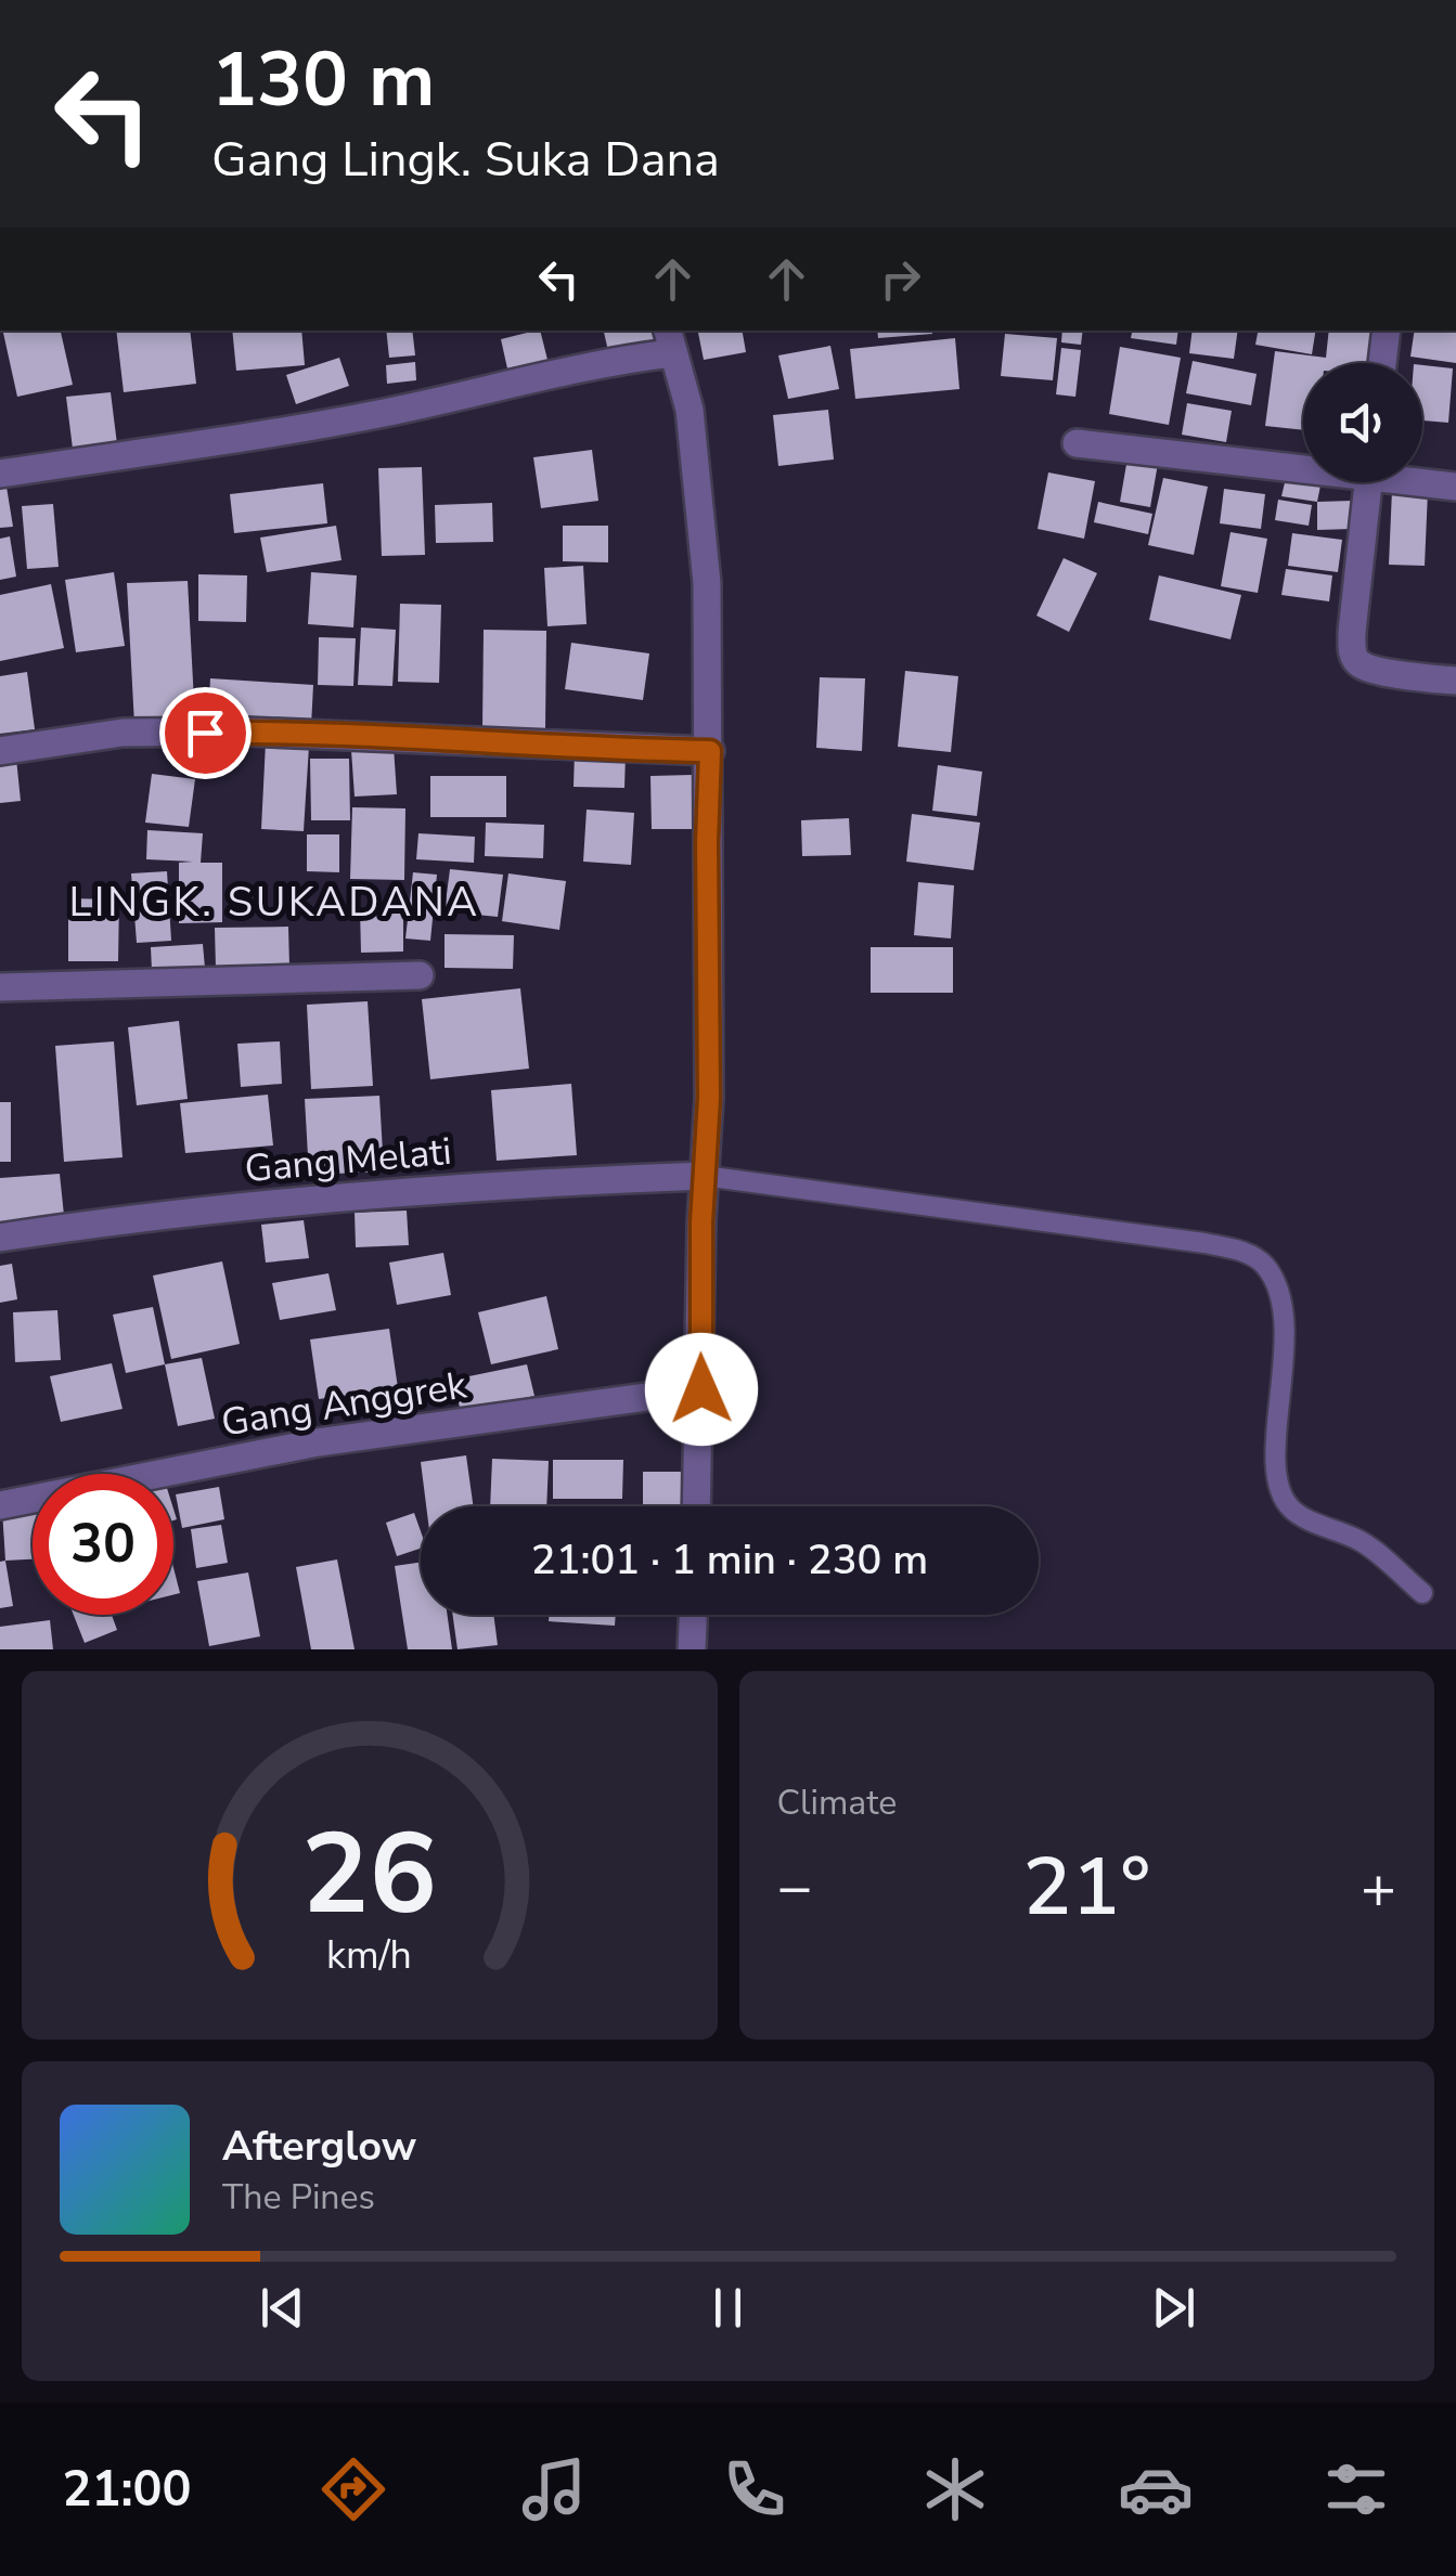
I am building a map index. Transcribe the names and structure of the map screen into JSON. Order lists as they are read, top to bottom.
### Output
{
  "streets": {
    "street": ["Gang Melati", "Gang Anggrek"]
  },
  "districts": ["LINGK. SUKADANA"],
  "page": {
    "turn": ["130 m", "Gang Lingk. Suka Dana"],
    "limit": "30",
    "trip": "21:01 · 1 min · 230 m",
    "tile": "Climate",
    "heat": ["−", "21°", "+"],
    "song": ["Afterglow", "The Pines"],
    "tabs": "21:00",
    "gauge": ["26", "km/h"]
  }
}
